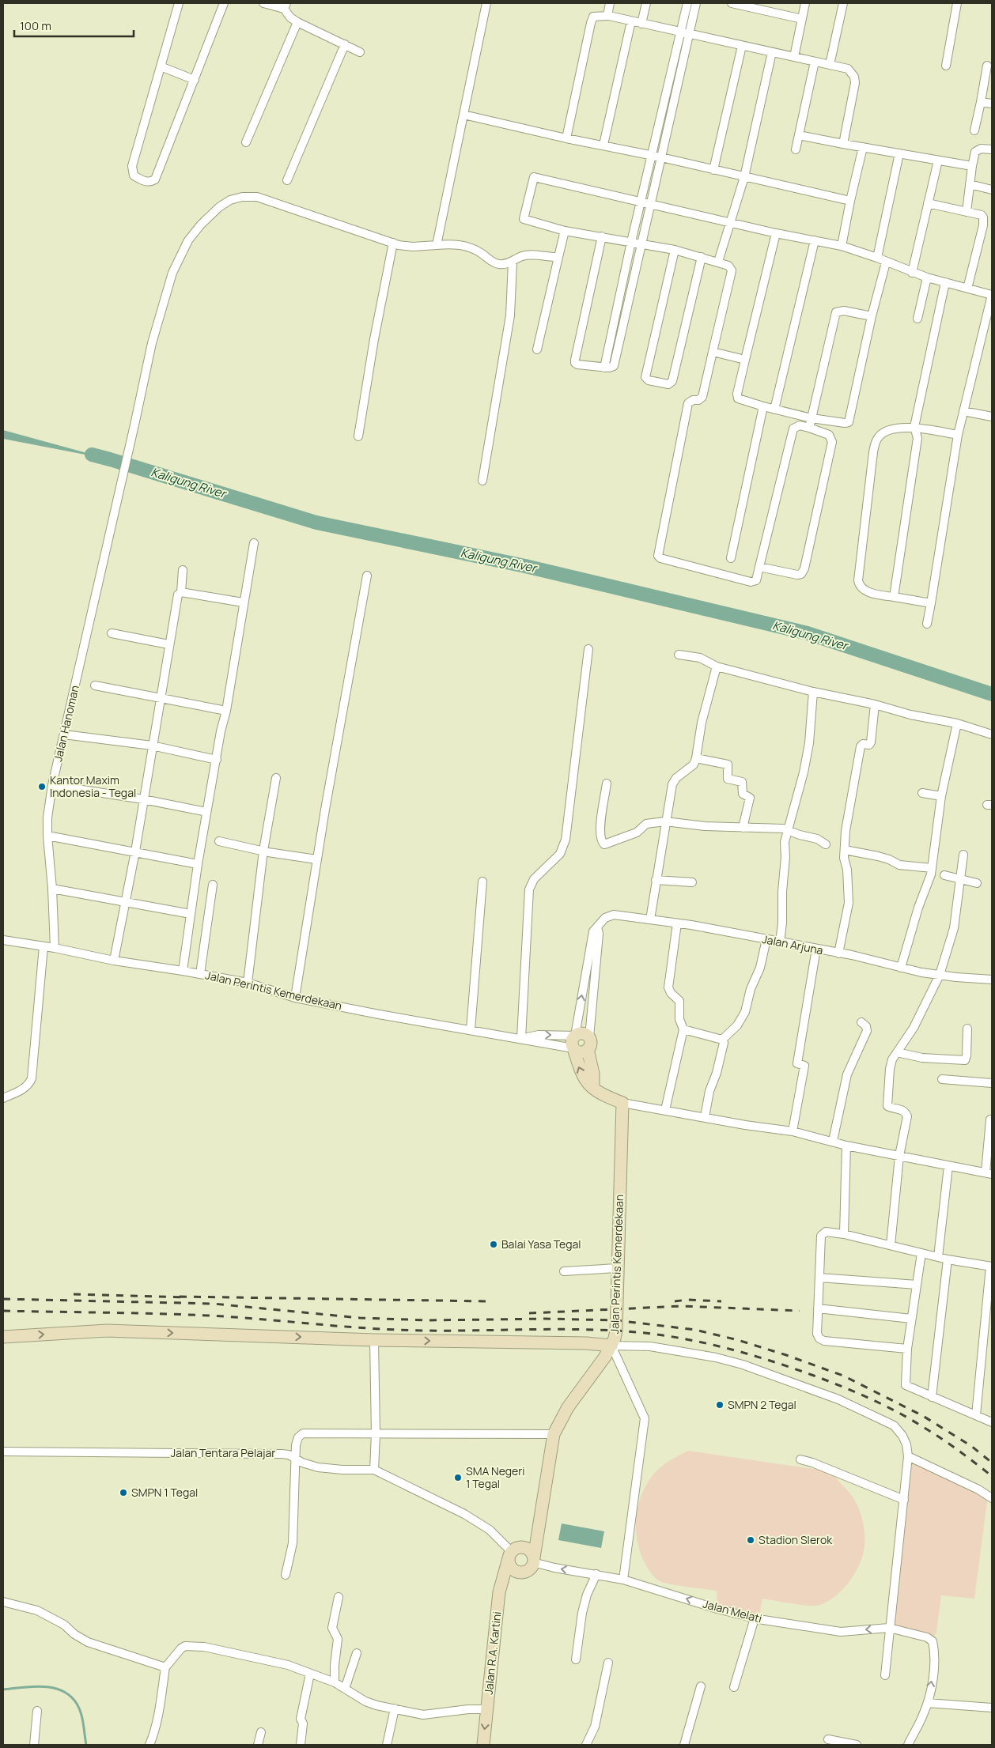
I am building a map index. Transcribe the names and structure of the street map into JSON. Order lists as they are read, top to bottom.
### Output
{
  "streets": {
    "street": [
      "Jalan Hanoman",
      "Jalan Arjuna",
      "Jalan Perintis Kemerdekaan",
      "Jalan Tentara Pelajar",
      "Jalan Melati",
      "Jalan R.A. Kartini"
    ]
  },
  "crossings": [
    ["Jalan Hanoman", "Jalan Perintis Kemerdekaan"],
    ["Jalan Perintis Kemerdekaan", "Jalan Melati"],
    ["Jalan Tentara Pelajar", "Jalan R.A. Kartini"]
  ],
  "one_way": ["Jalan Melati"],
  "water": ["Kaligung River"],
  "places": [
    "Kantor Maxim Indonesia - Tegal",
    "Balai Yasa Tegal",
    "SMPN 2 Tegal",
    "SMA Negeri 1 Tegal",
    "SMPN 1 Tegal",
    "Stadion Slerok"
  ],
  "scale_bar": "100 m"
}
